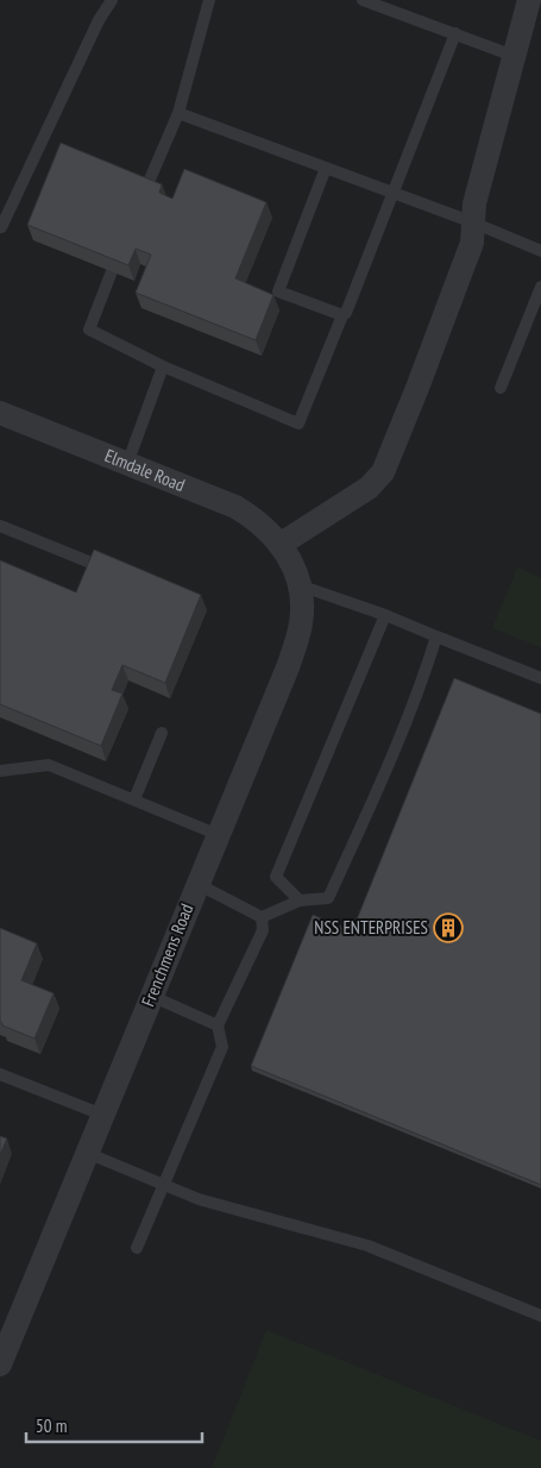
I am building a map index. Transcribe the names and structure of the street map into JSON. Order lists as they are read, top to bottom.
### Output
{
  "streets": {
    "street": ["Elmdale Road", "Frenchmens Road"]
  },
  "crossings": [
    ["Elmdale Road", "Frenchmens Road"]
  ],
  "places": {
    "building": ["NSS ENTERPRISES"]
  },
  "scale_bar": "50 m"
}
